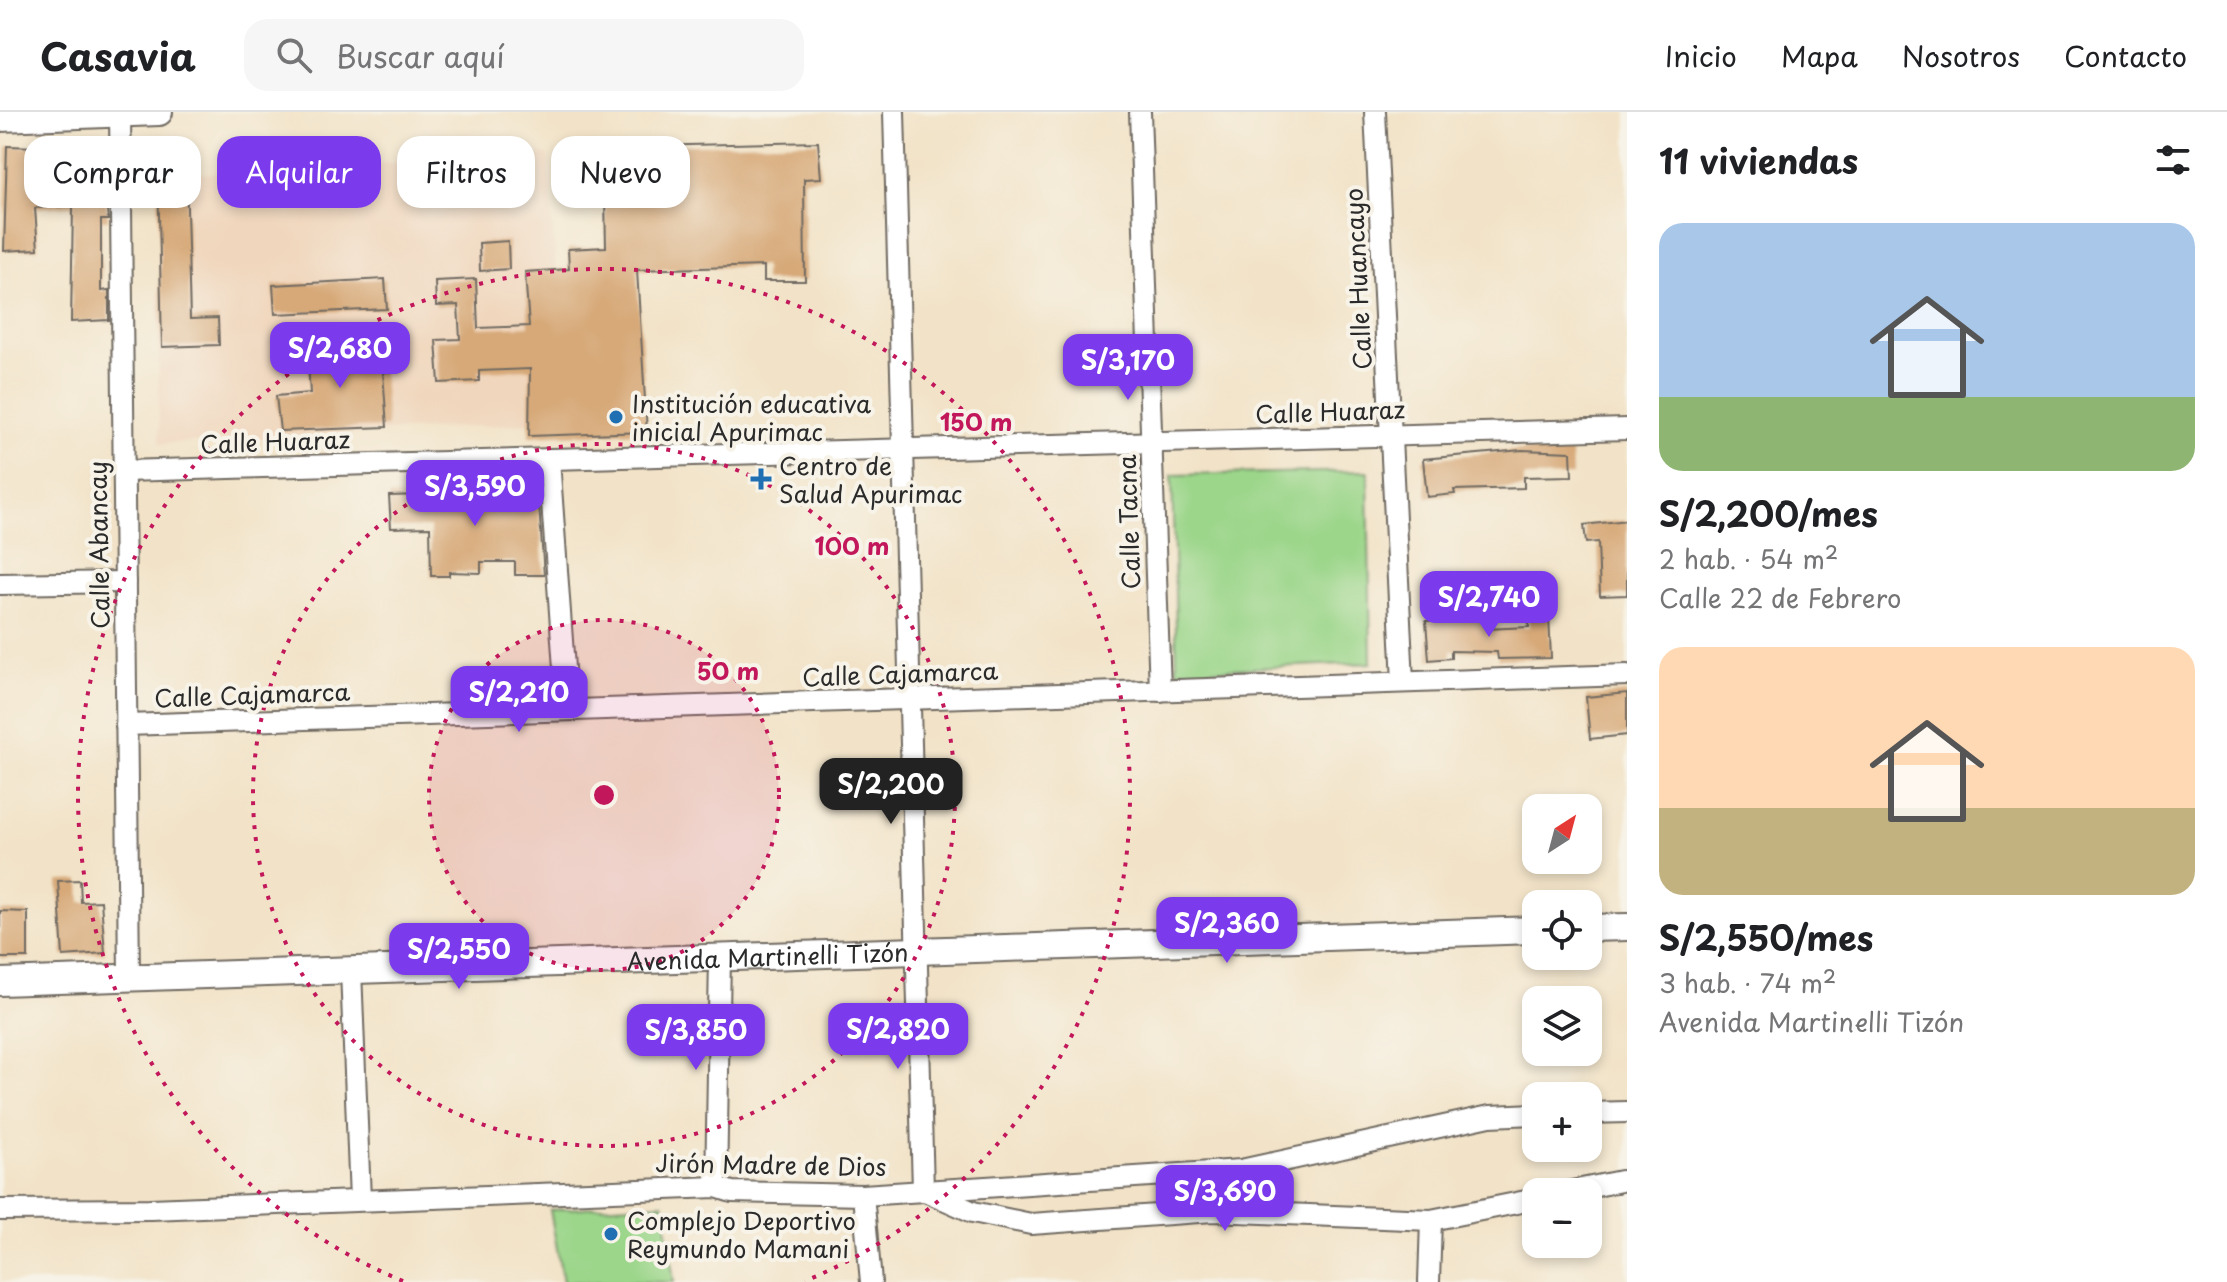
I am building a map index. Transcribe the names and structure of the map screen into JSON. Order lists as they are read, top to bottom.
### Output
{
  "streets": {
    "street": [
      "Calle Huancayo",
      "Calle Huaraz",
      "Calle Tacna",
      "Calle Abancay",
      "Calle Cajamarca",
      "Avenida Martinelli Tizón",
      "Jirón Madre de Dios"
    ]
  },
  "crossings": [
    ["Calle Huancayo", "Calle Huaraz"],
    ["Calle Huancayo", "Calle Cajamarca"],
    ["Calle Huaraz", "Calle Tacna"],
    ["Calle Huaraz", "Calle Abancay"],
    ["Calle Tacna", "Calle Cajamarca"],
    ["Calle Abancay", "Calle Cajamarca"],
    ["Calle Abancay", "Avenida Martinelli Tizón"]
  ],
  "places": {
    "other": ["Institución educativa inicial Apurimac", "Complejo Deportivo Reymundo Mamani"],
    "health": ["Centro de Salud Apurimac"]
  },
  "north": "top right",
  "page": {
    "header": "Casavia",
    "search": "Buscar aquí",
    "nav": [
      "Inicio",
      "Mapa",
      "Nosotros",
      "Contacto"
    ],
    "heading": "11 viviendas",
    "chip": [
      "Comprar",
      "Alquilar",
      "Filtros",
      "Nuevo"
    ],
    "list": [
      {
        "name": "S/2,200/mes",
        "note": "2 hab. · 54 m² · Calle 22 de Febrero"
      },
      {
        "name": "S/2,550/mes",
        "note": "3 hab. · 74 m² · Avenida Martinelli Tizón"
      }
    ],
    "price": [
      "S/2,680",
      "S/3,170",
      "S/3,590",
      "S/2,740",
      "S/2,210",
      "S/2,200",
      "S/2,360",
      "S/2,550",
      "S/2,820",
      "S/3,850",
      "S/3,690"
    ],
    "map_buttons": ["+", "−"]
  },
  "rings": ["150 m", "100 m", "50 m"]
}
